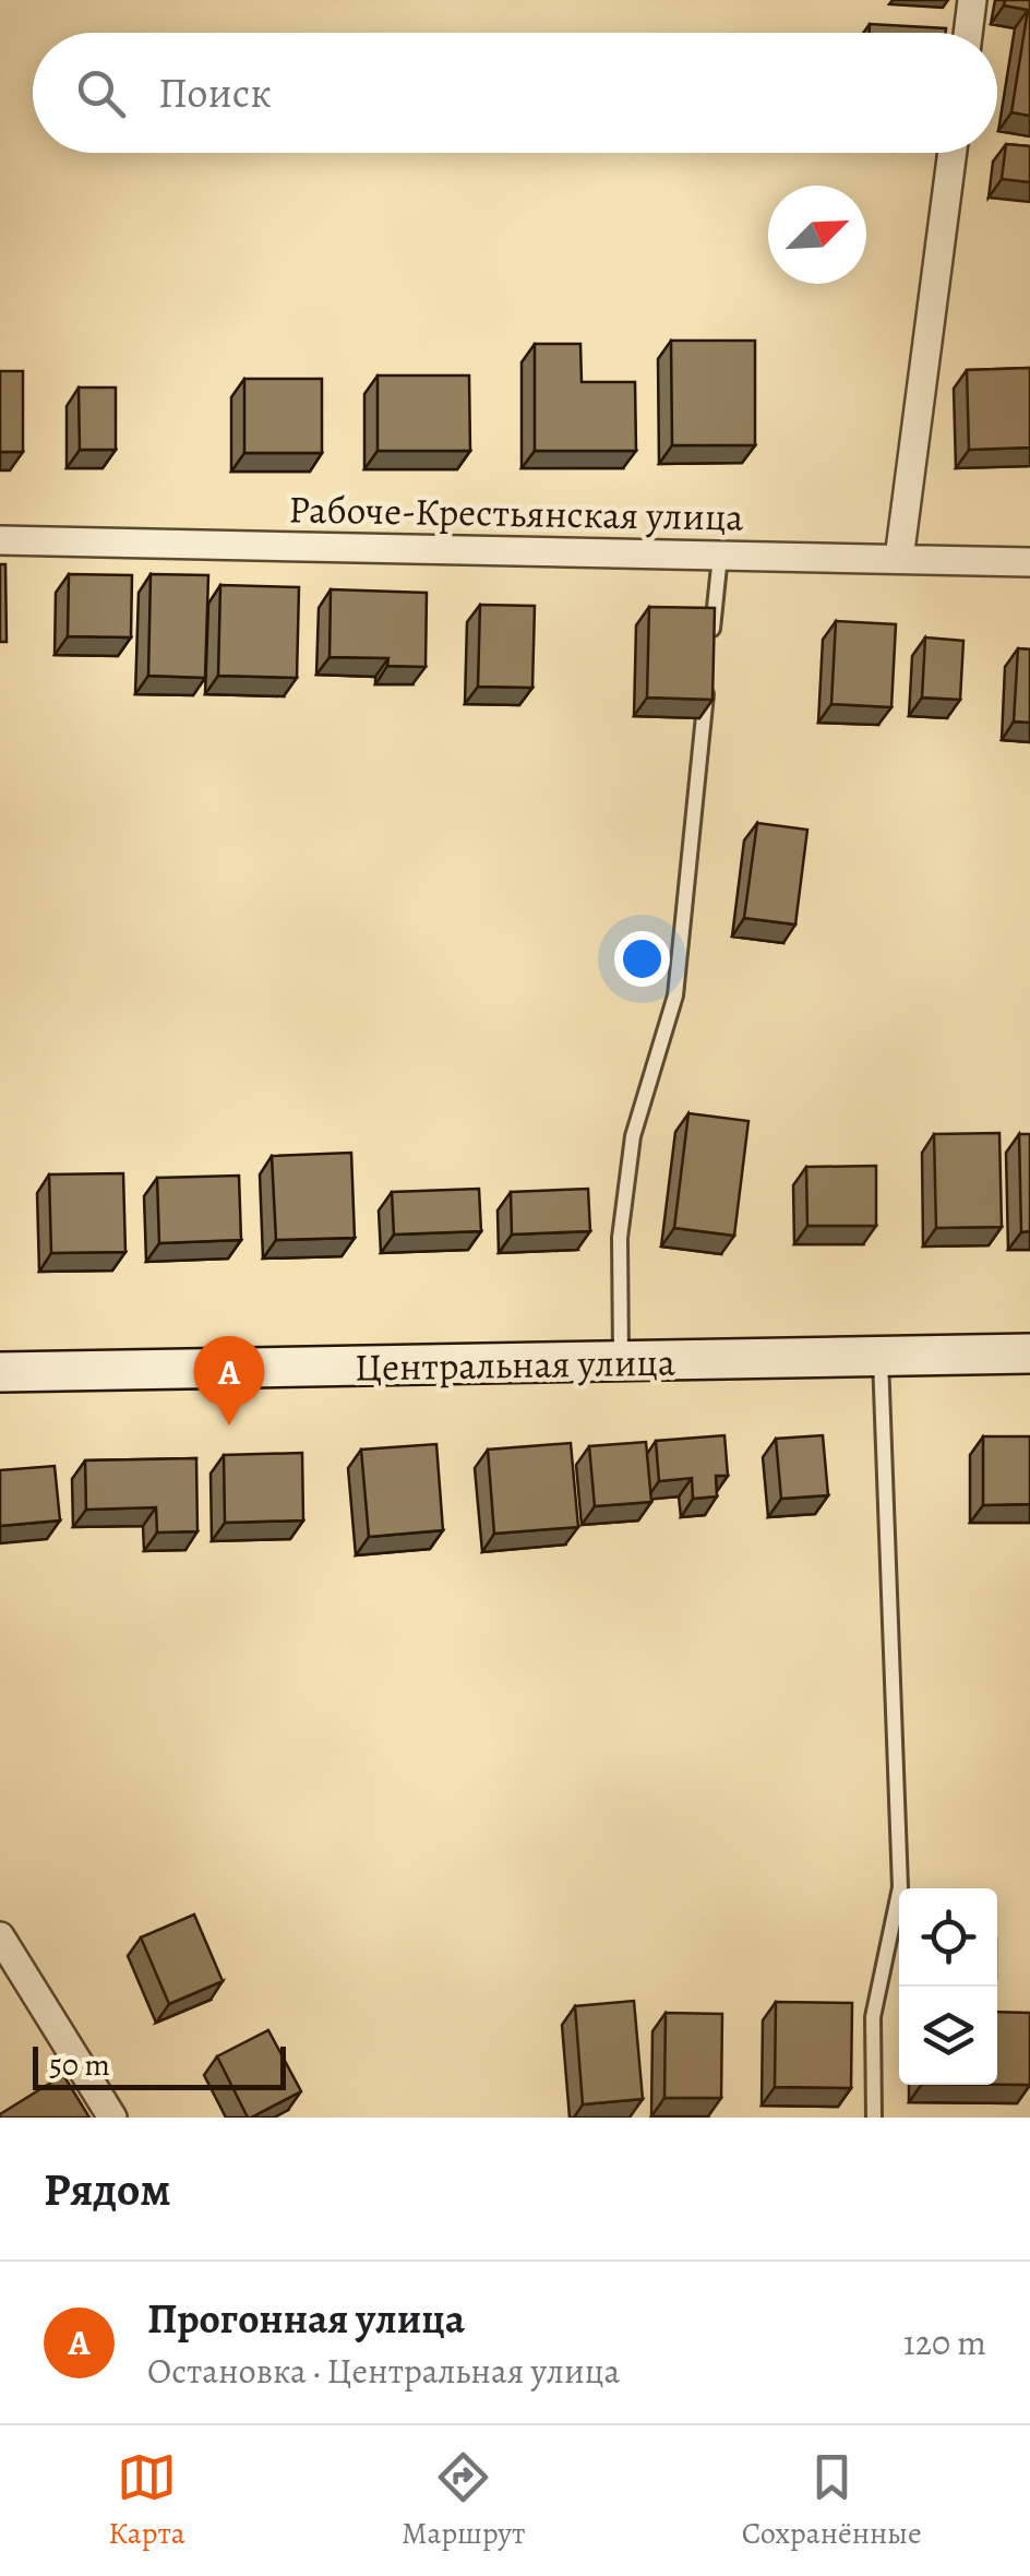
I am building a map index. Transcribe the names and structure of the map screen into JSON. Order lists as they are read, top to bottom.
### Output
{
  "streets": {
    "street": ["Рабоче-Крестьянская улица", "Центральная улица"]
  },
  "scale_bar": "50 m",
  "north": "top right",
  "page": {
    "search": "Поиск",
    "pins": "A",
    "scale": "50 m",
    "heading": "Рядом",
    "list": [
      {
        "mark": "A",
        "name": "Прогонная улица",
        "note": "Остановка · Центральная улица",
        "value": "120 m"
      }
    ],
    "nav": ["Карта", "Маршрут", "Сохранённые"]
  }
}
